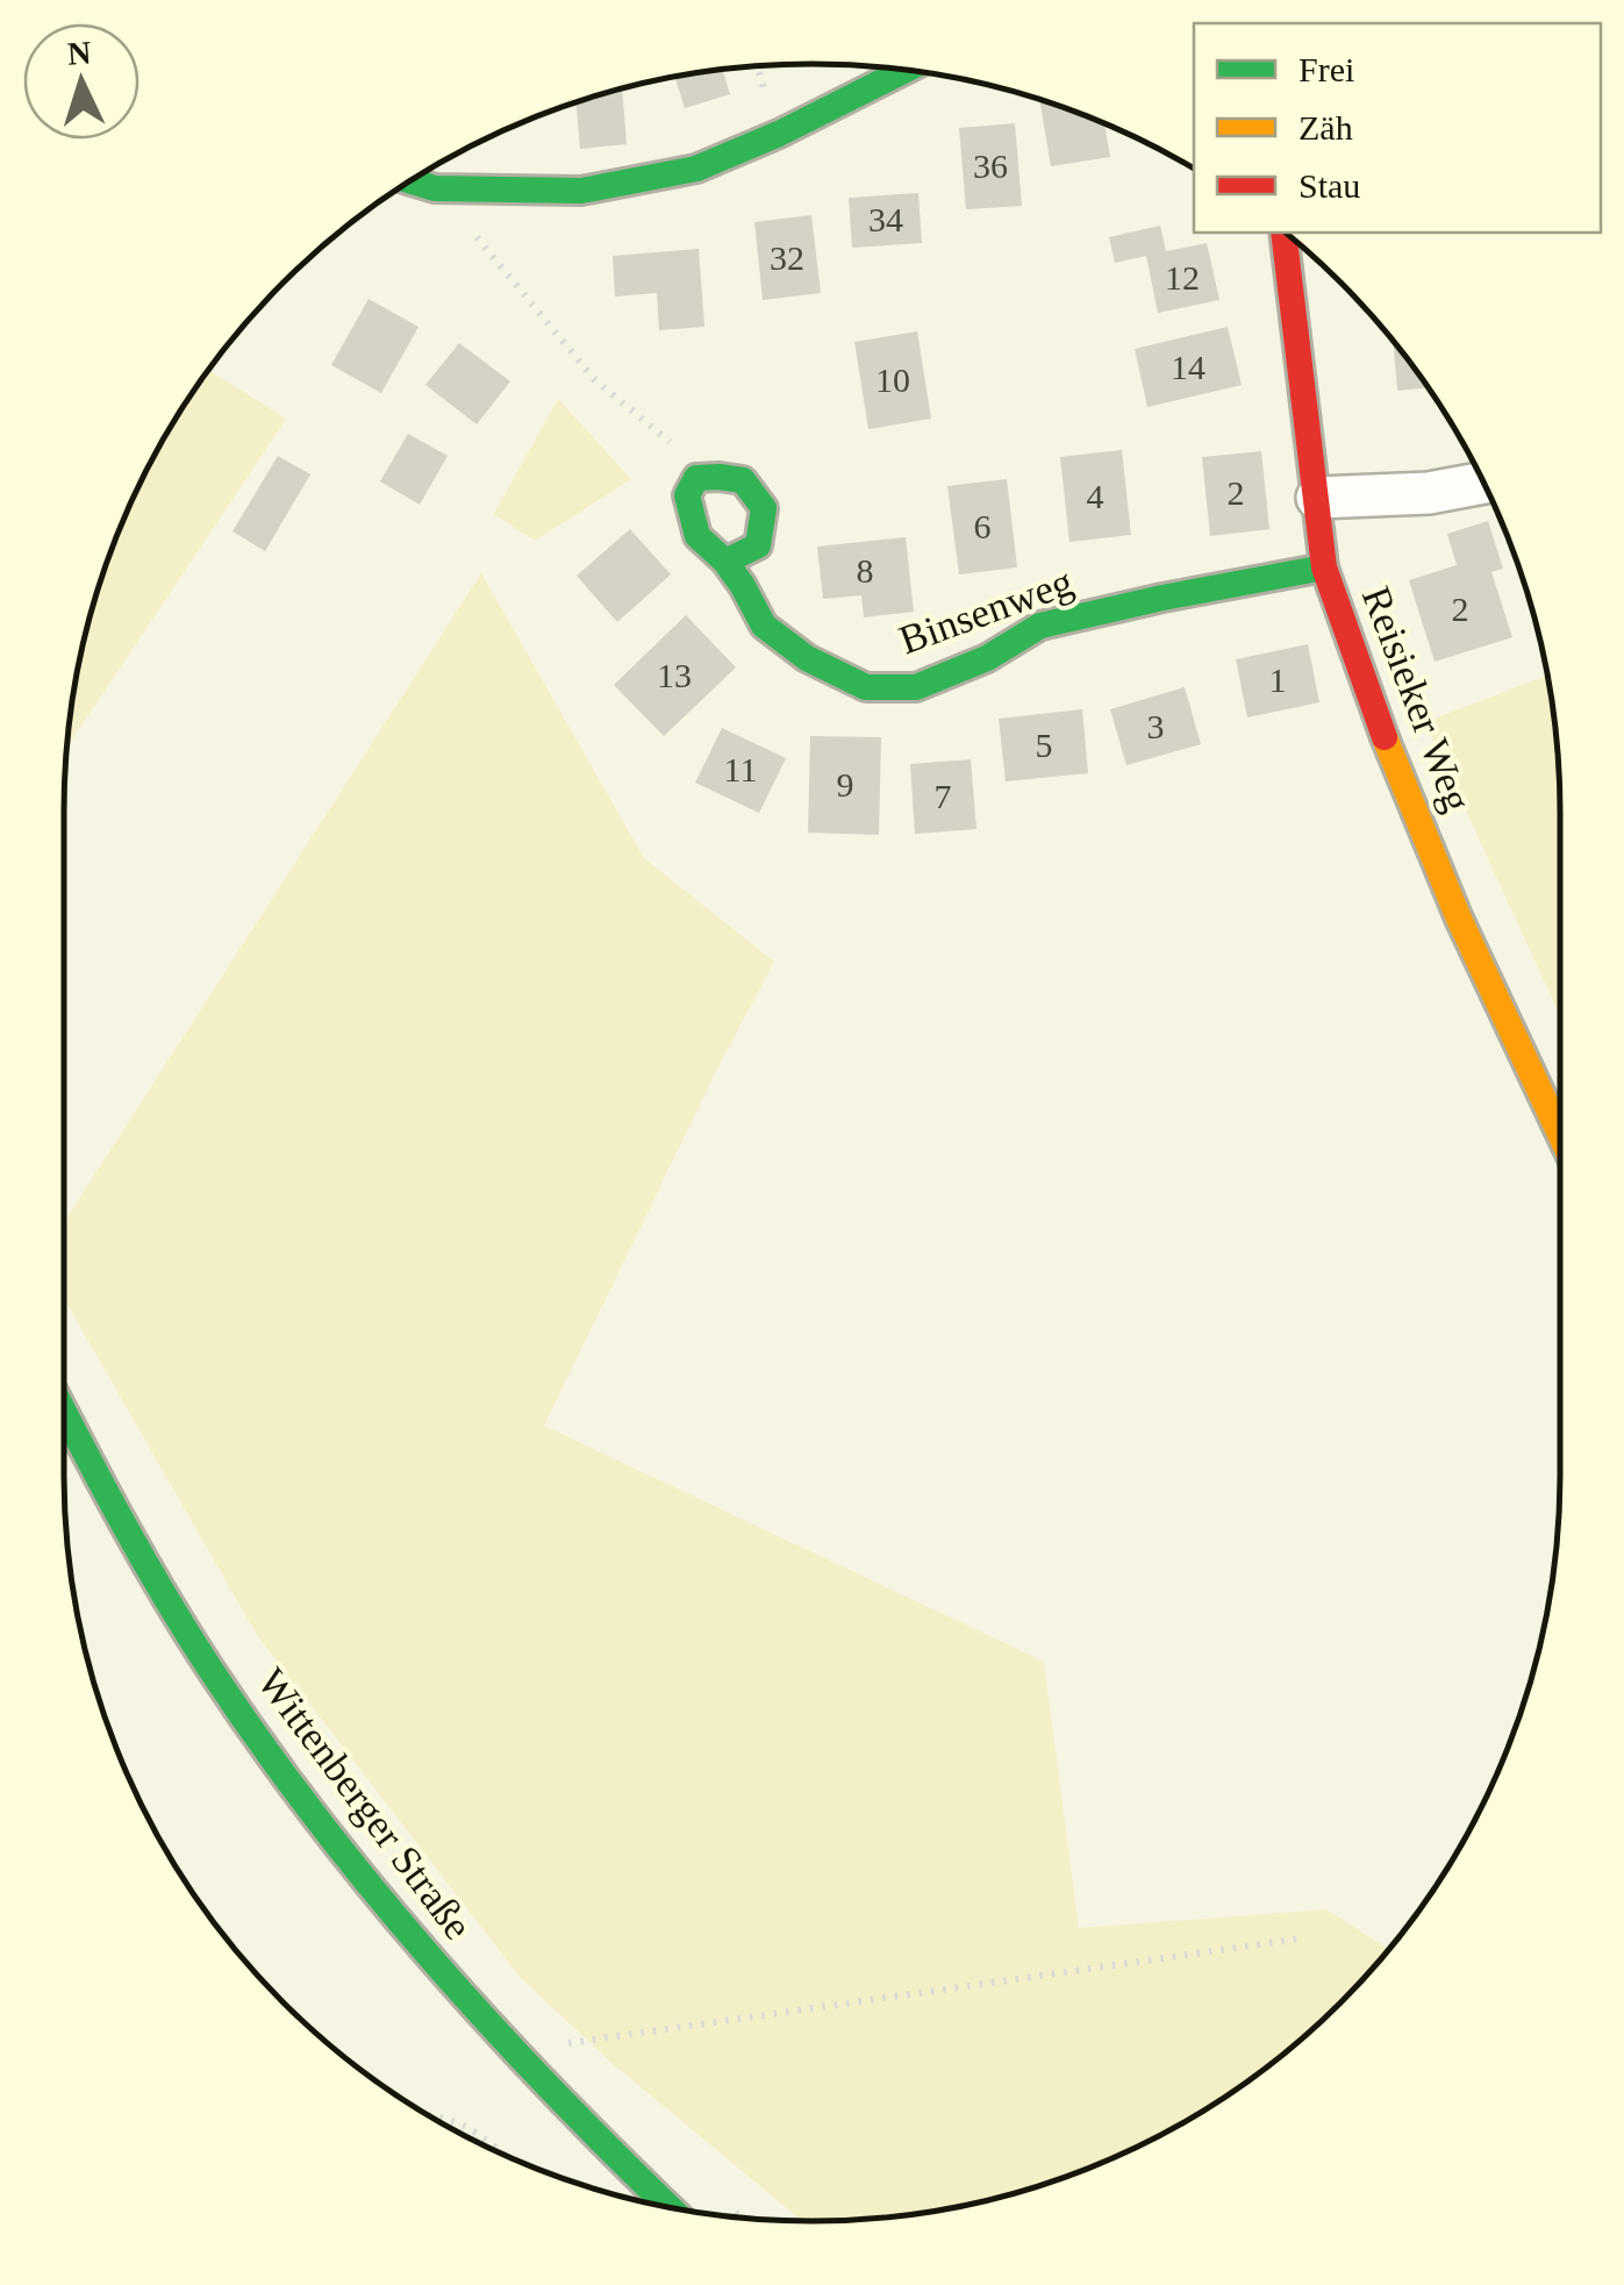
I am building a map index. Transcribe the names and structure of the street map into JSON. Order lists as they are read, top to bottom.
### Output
{
  "streets": {
    "street": ["Binsenweg", "Reisieker Weg", "Wittenberger Straße"]
  },
  "crossings": [
    ["Binsenweg", "Reisieker Weg"]
  ],
  "house_numbers": [
    "36",
    "34",
    "32",
    "12",
    "14",
    "10",
    "2",
    "4",
    "6",
    "8",
    "2",
    "13",
    "1",
    "3",
    "5",
    "11",
    "9",
    "7"
  ],
  "legend": ["Frei", "Zäh", "Stau"],
  "north": "top"
}
